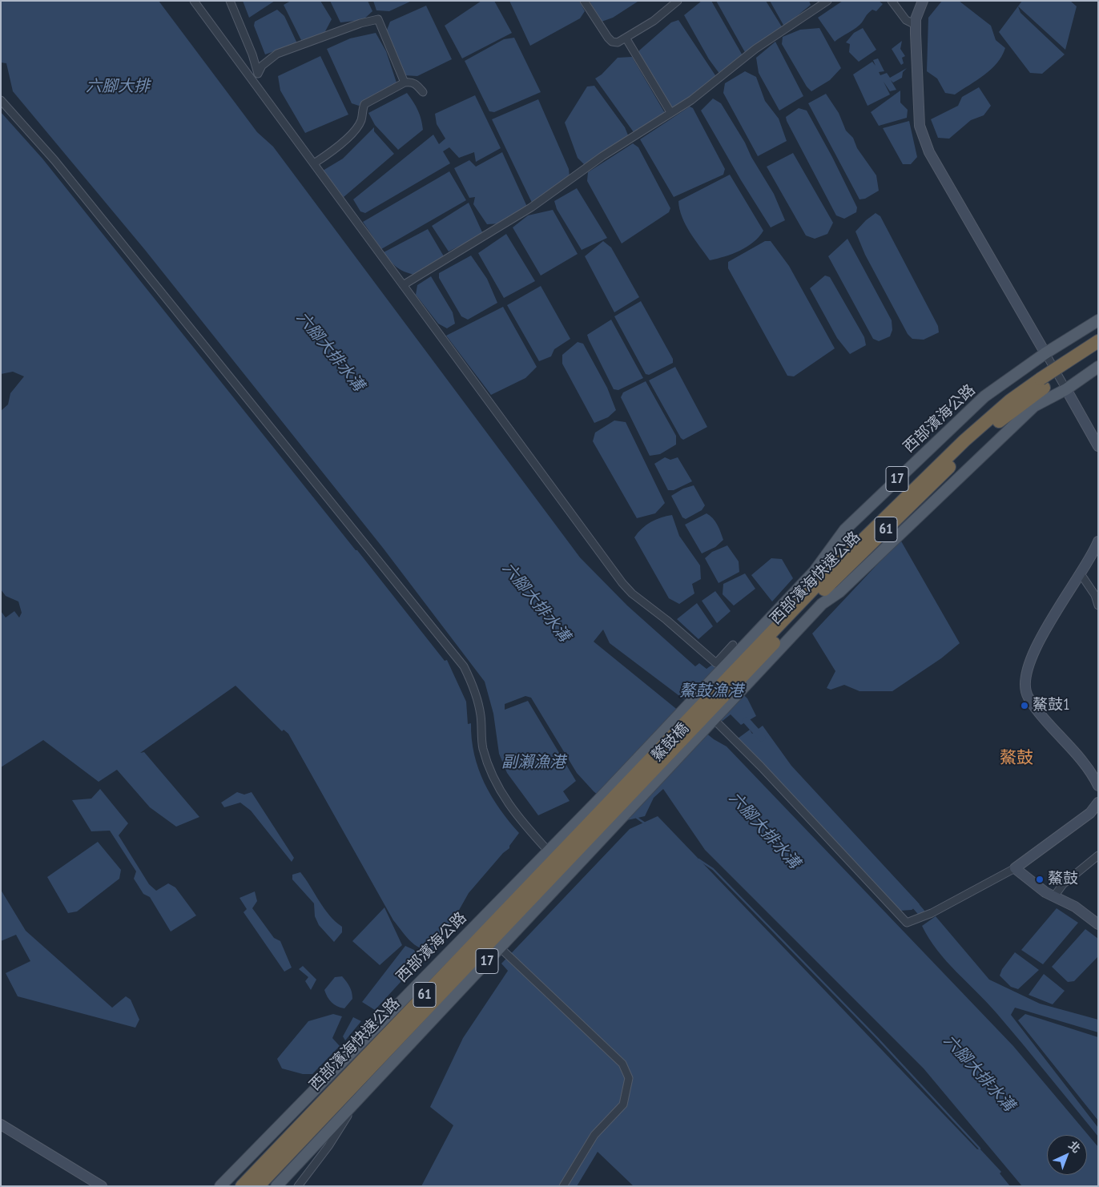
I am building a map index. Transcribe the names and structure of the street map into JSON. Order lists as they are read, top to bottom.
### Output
{
  "streets": {
    "highway": ["61", "西部濱海快速公路", "鰲鼓橋"],
    "main road": ["西部濱海公路", "17"]
  },
  "crossings": [
    ["西部濱海公路", "17"],
    ["西部濱海公路", "西部濱海快速公路"],
    ["西部濱海公路", "鰲鼓橋"],
    ["17", "西部濱海快速公路"],
    ["17", "鰲鼓橋"],
    ["61", "西部濱海快速公路"],
    ["西部濱海快速公路", "鰲鼓橋"]
  ],
  "districts": ["鰲鼓"],
  "water": [
    "六腳大排",
    "六腳大排水溝",
    "鰲鼓漁港",
    "副瀨漁港"
  ],
  "places": ["鰲鼓1", "鰲鼓"],
  "north": "top right"
}
